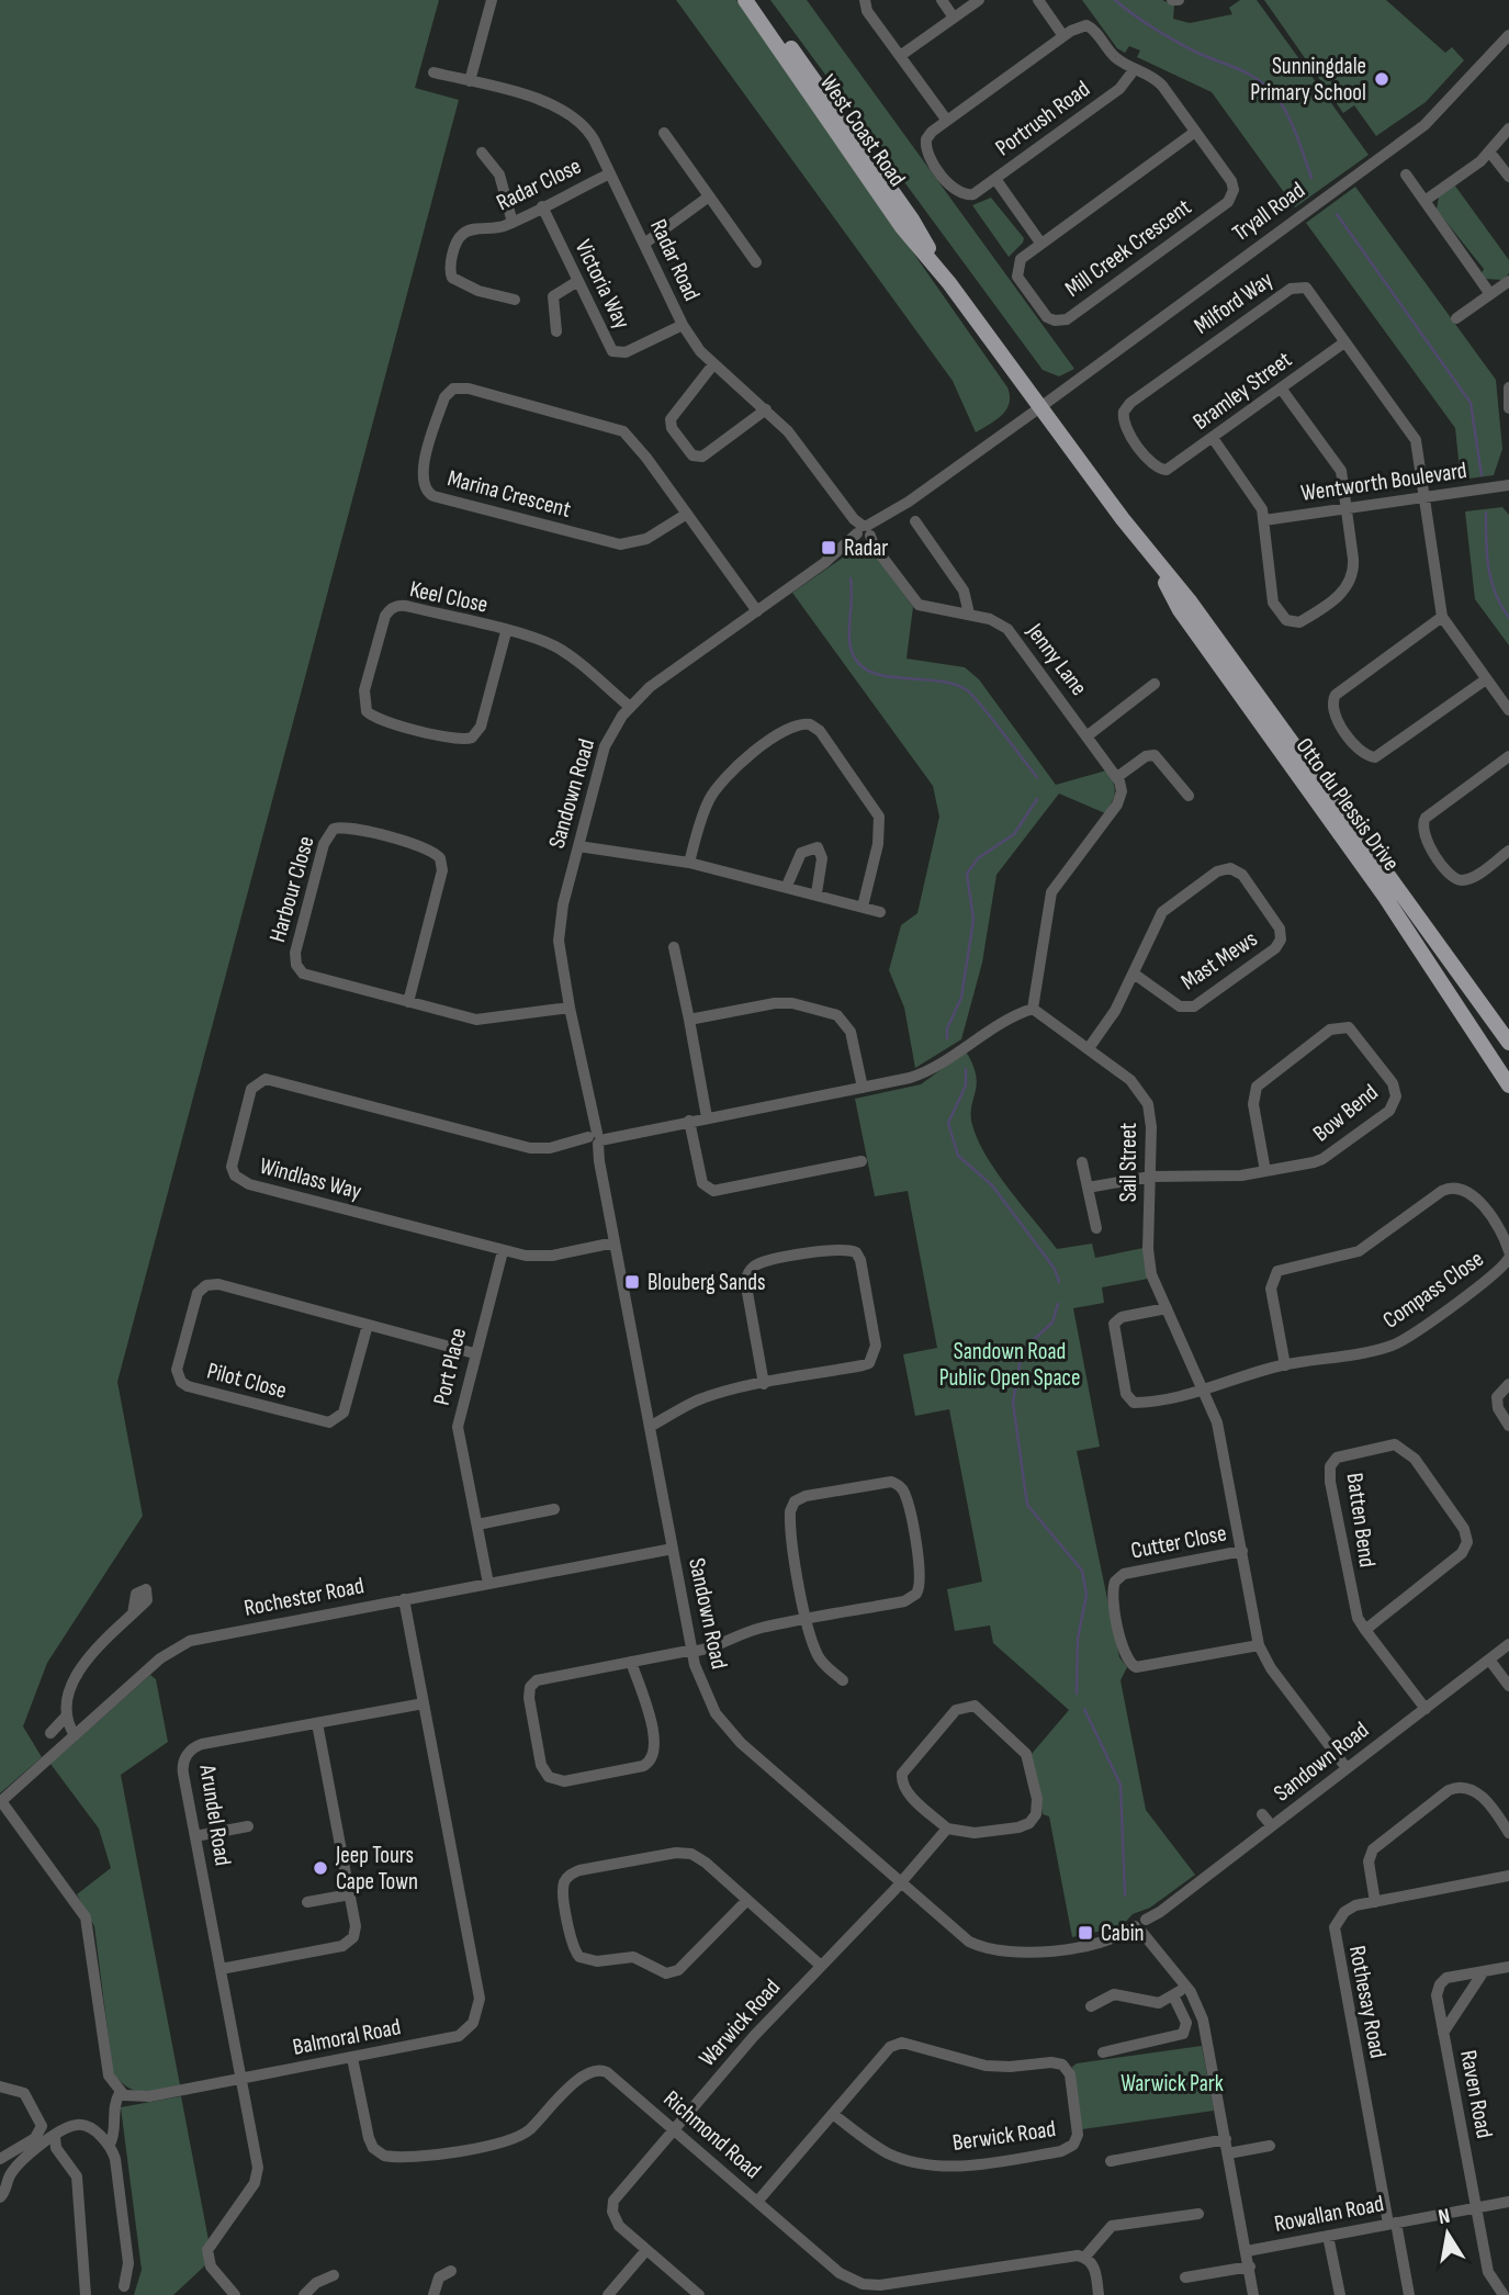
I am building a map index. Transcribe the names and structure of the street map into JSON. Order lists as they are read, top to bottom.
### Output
{
  "streets": {
    "main road": ["West Coast Road", "Otto du Plessis Drive"],
    "street": [
      "Portrush Road",
      "Radar Close",
      "Tryall Road",
      "Mill Creek Crescent",
      "Radar Road",
      "Victoria Way",
      "Milford Way",
      "Bramley Street",
      "Wentworth Boulevard",
      "Marina Crescent",
      "Keel Close",
      "Jenny Lane",
      "Sandown Road",
      "Harbour Close",
      "Mast Mews",
      "Bow Bend",
      "Sail Street",
      "Windlass Way",
      "Compass Close",
      "Port Place",
      "Pilot Close",
      "Batten Bend",
      "Cutter Close",
      "Rochester Road",
      "Arundel Road",
      "Rothesay Road",
      "Warwick Road",
      "Balmoral Road",
      "Raven Road",
      "Richmond Road",
      "Berwick Road",
      "Rowallan Road"
    ]
  },
  "crossings": [
    ["West Coast Road", "Tryall Road"],
    ["West Coast Road", "Sandown Road"],
    ["West Coast Road", "Otto du Plessis Drive"],
    ["Radar Close", "Radar Road"],
    ["Radar Close", "Victoria Way"],
    ["Tryall Road", "Sandown Road"],
    ["Tryall Road", "Otto du Plessis Drive"],
    ["Radar Road", "Victoria Way"],
    ["Radar Road", "Jenny Lane"],
    ["Radar Road", "Sandown Road"],
    ["Milford Way", "Bramley Street"],
    ["Milford Way", "Wentworth Boulevard"],
    ["Marina Crescent", "Sandown Road"],
    ["Keel Close", "Sandown Road"],
    ["Jenny Lane", "Sandown Road"],
    ["Sandown Road", "Otto du Plessis Drive"],
    ["Sandown Road", "Harbour Close"],
    ["Sandown Road", "Sail Street"],
    ["Sandown Road", "Windlass Way"],
    ["Sandown Road", "Batten Bend"],
    ["Sandown Road", "Rochester Road"],
    ["Sandown Road", "Warwick Road"],
    ["Mast Mews", "Sail Street"],
    ["Bow Bend", "Sail Street"],
    ["Sail Street", "Compass Close"],
    ["Sail Street", "Cutter Close"],
    ["Windlass Way", "Port Place"],
    ["Port Place", "Pilot Close"],
    ["Port Place", "Rochester Road"],
    ["Rochester Road", "Balmoral Road"],
    ["Arundel Road", "Balmoral Road"],
    ["Rothesay Road", "Rowallan Road"],
    ["Warwick Road", "Richmond Road"],
    ["Balmoral Road", "Richmond Road"],
    ["Raven Road", "Rowallan Road"],
    ["Richmond Road", "Berwick Road"]
  ],
  "parks": ["Sandown Road Public Open Space", "Warwick Park"],
  "places": {
    "other": ["Sunningdale Primary School", "Jeep Tours Cape Town"],
    "transit": ["Radar", "Blouberg Sands", "Cabin"]
  },
  "north": "top"
}
